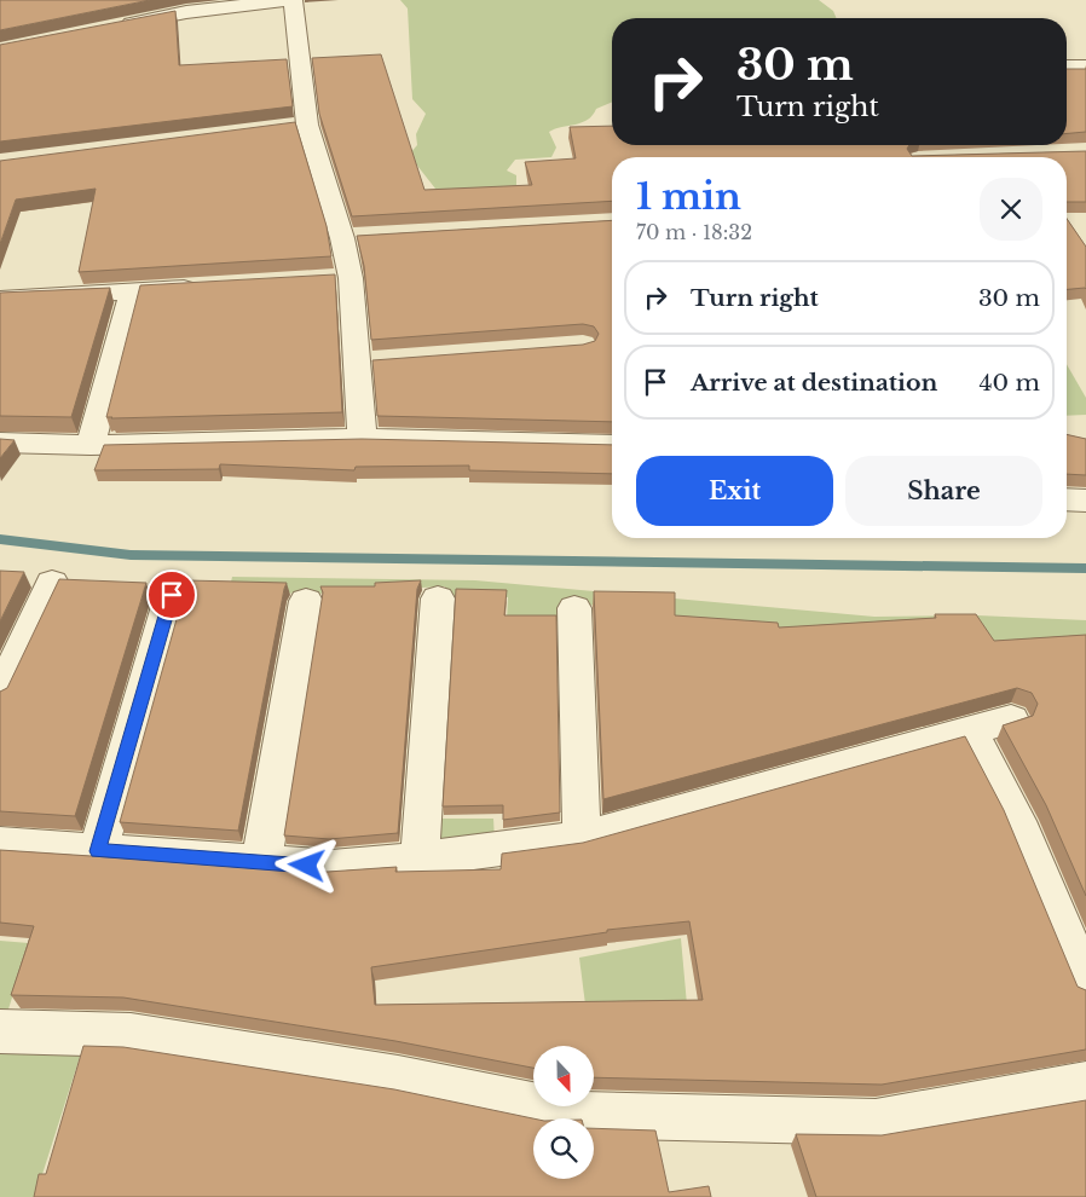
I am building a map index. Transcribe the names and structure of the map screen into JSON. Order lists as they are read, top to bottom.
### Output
{
  "north": "bottom",
  "page": {
    "turn": ["30 m", "Turn right"],
    "heading": ["1 min", "70 m · 18:32"],
    "list": [
      {
        "name": "Turn right",
        "value": "30 m"
      },
      {
        "name": "Arrive at destination",
        "value": "40 m"
      }
    ],
    "buttons": ["Exit", "Share"]
  }
}
